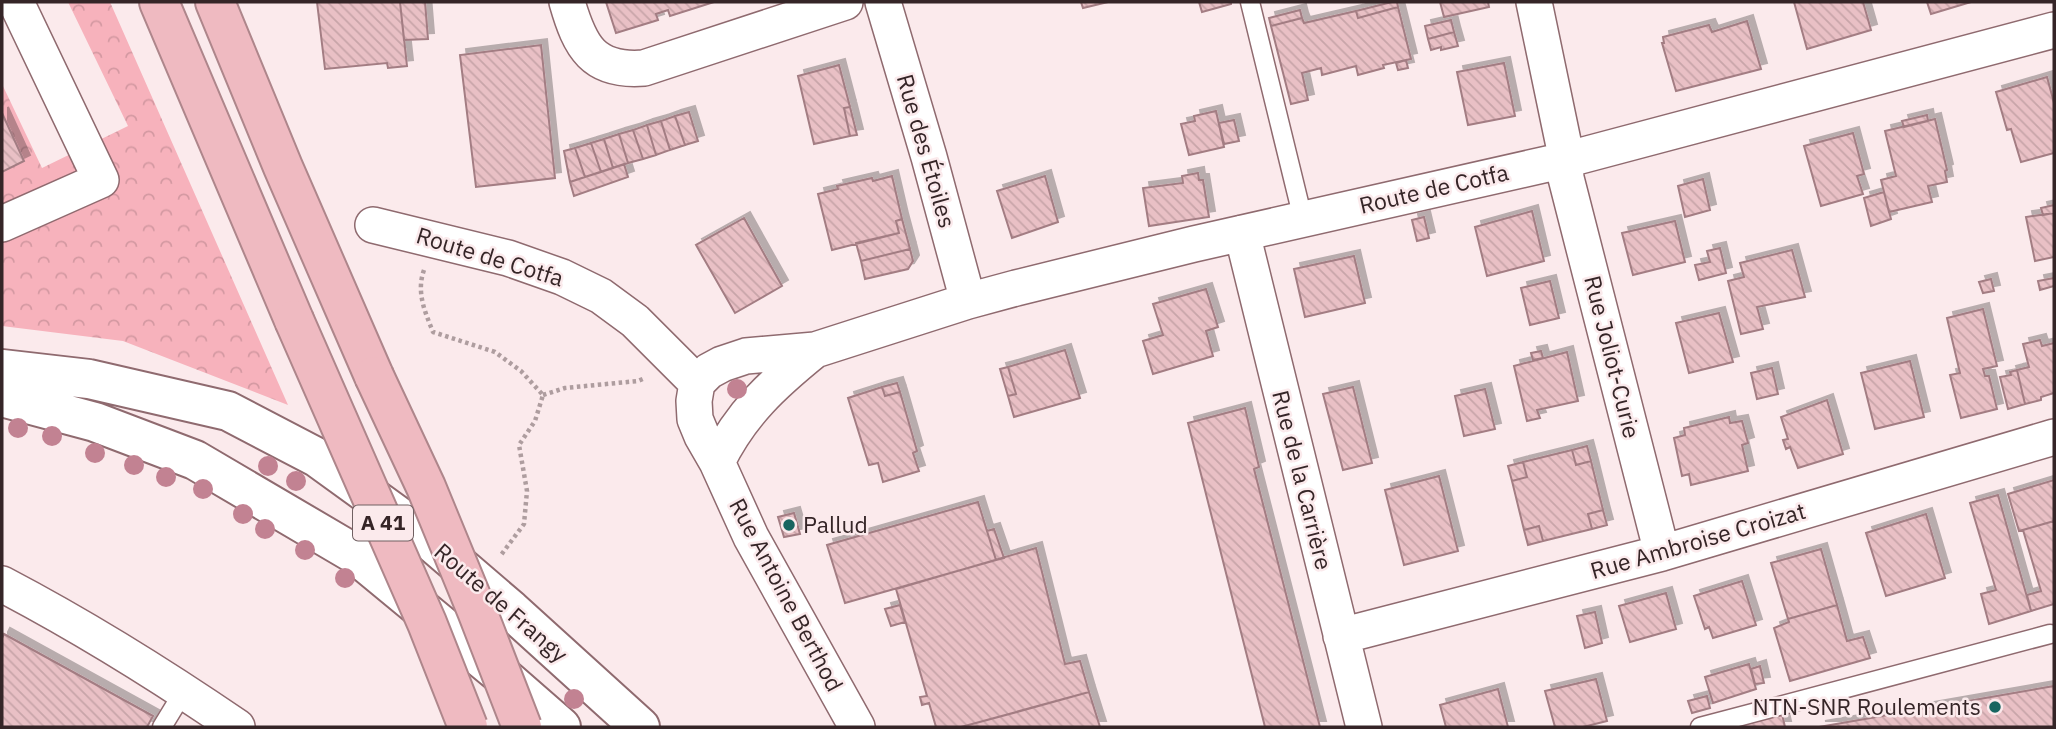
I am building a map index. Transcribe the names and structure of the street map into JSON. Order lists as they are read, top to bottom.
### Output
{
  "streets": {
    "highway": ["A 41"],
    "main road": ["Route de Frangy"],
    "street": [
      "Rue des Étoiles",
      "Route de Cotfa",
      "Rue Joliot-Curie",
      "Rue de la Carrière",
      "Rue Ambroise Croizat",
      "Rue Antoine Berthod"
    ]
  },
  "crossings": [
    ["Rue des Étoiles", "Route de Cotfa"],
    ["Route de Cotfa", "Rue Joliot-Curie"],
    ["Route de Cotfa", "Rue de la Carrière"],
    ["Route de Cotfa", "Rue Antoine Berthod"],
    ["Rue Joliot-Curie", "Rue Ambroise Croizat"],
    ["Rue de la Carrière", "Rue Ambroise Croizat"]
  ],
  "places": ["Pallud", "NTN-SNR Roulements"]
}
